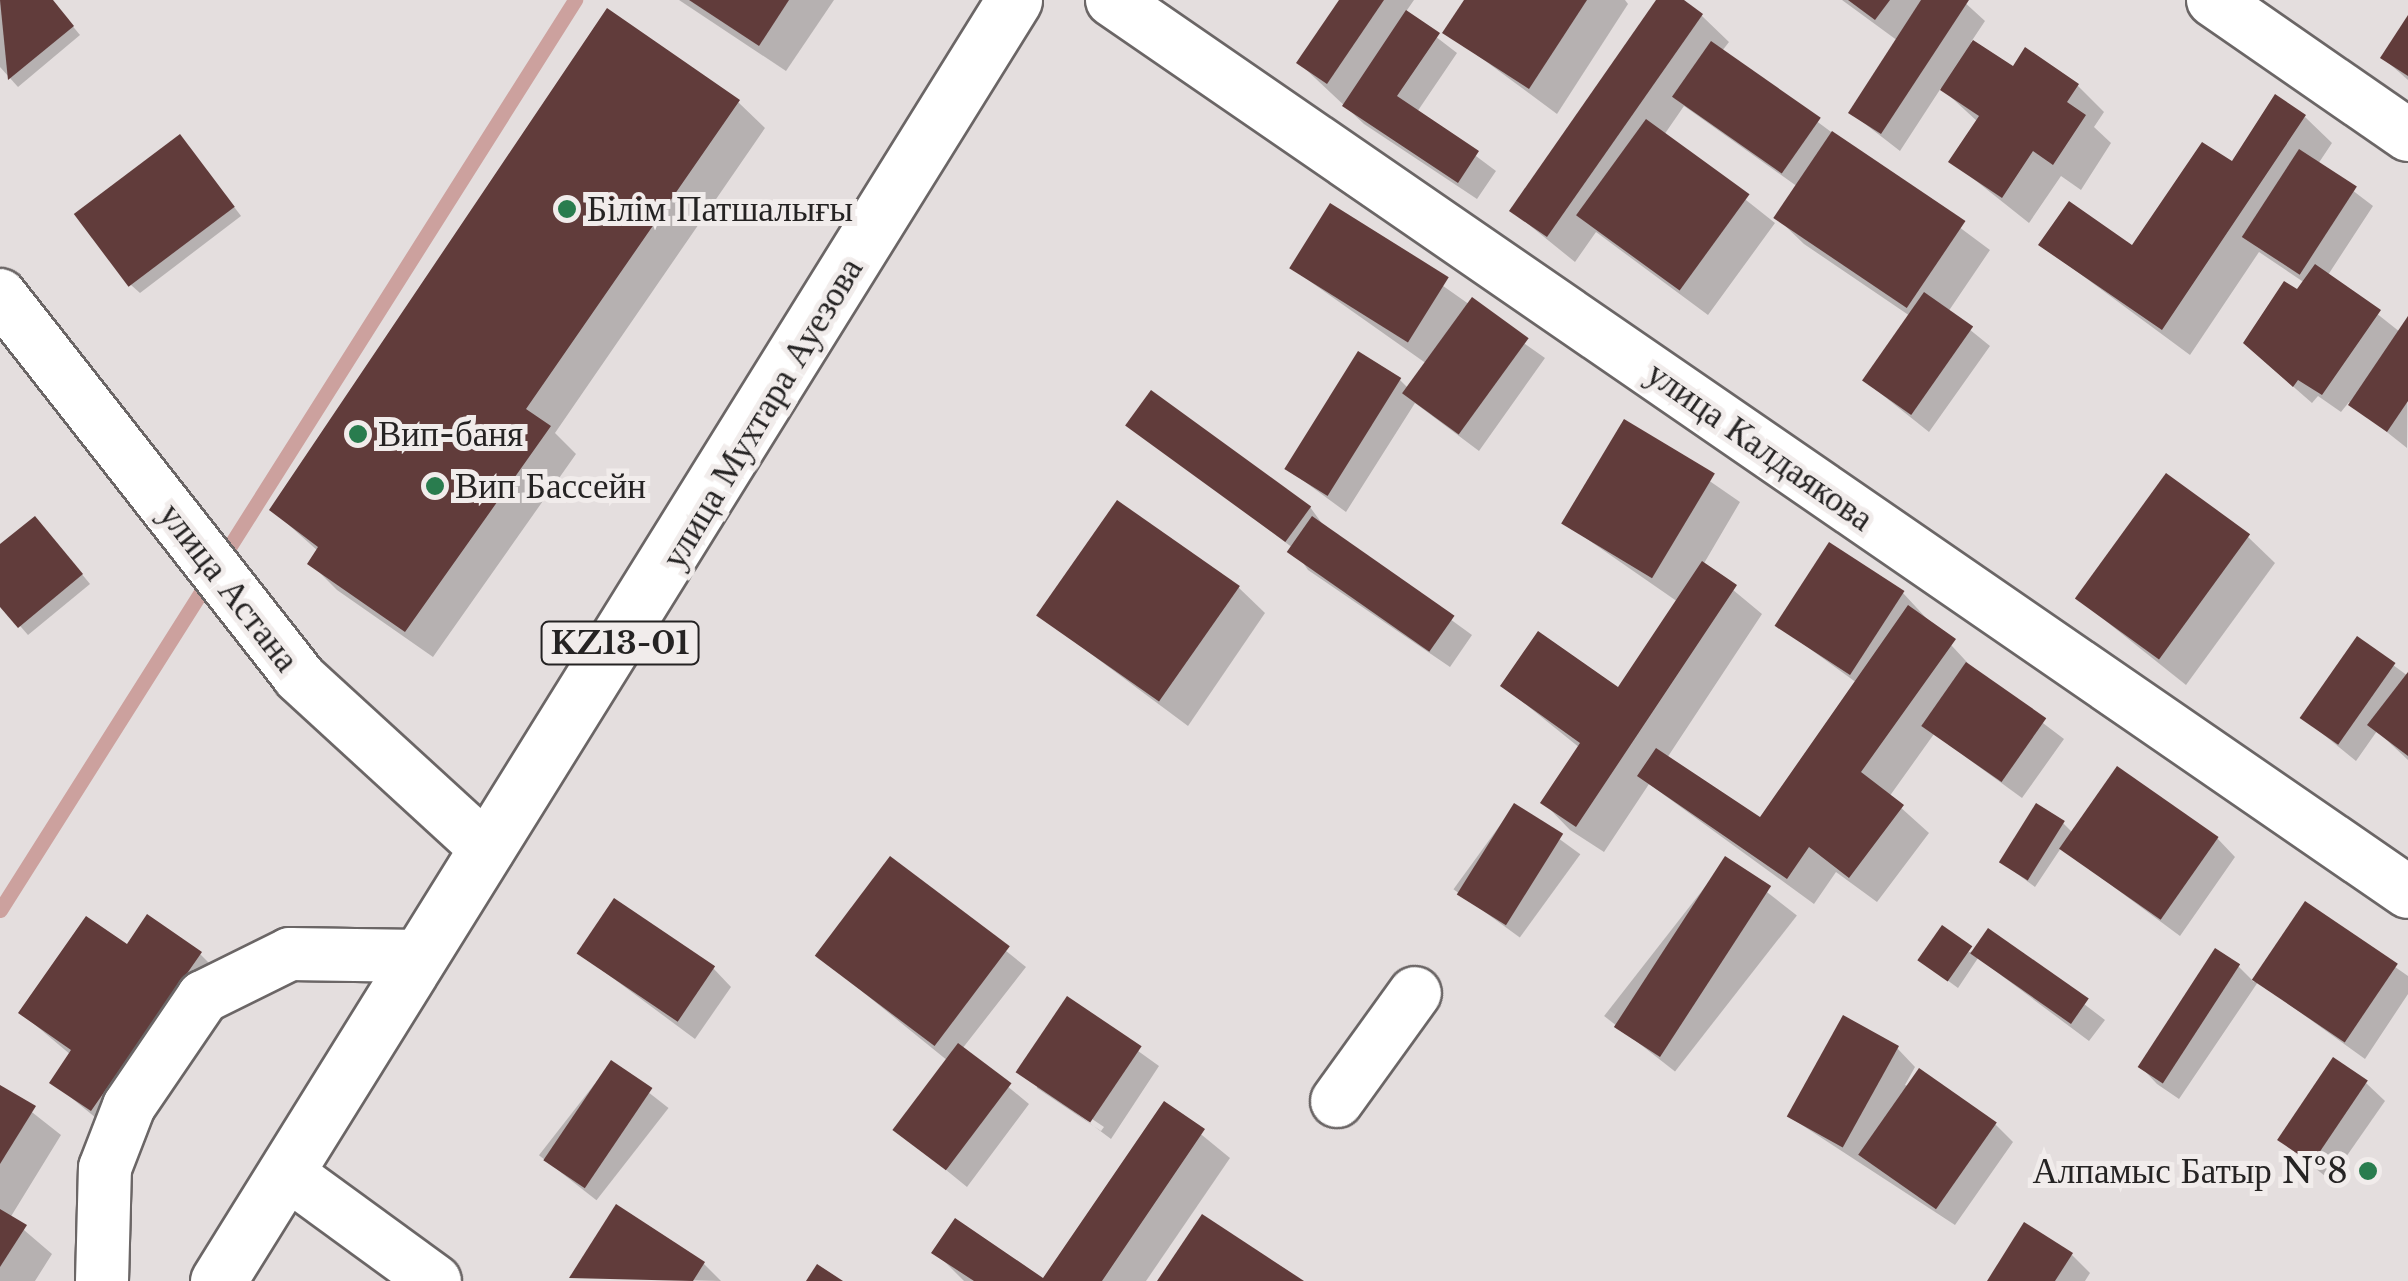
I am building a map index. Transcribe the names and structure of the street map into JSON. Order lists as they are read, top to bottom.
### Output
{
  "streets": {
    "main road": ["улица Мухтара Ауезова", "KZ13-01"],
    "street": ["улица Калдаякова", "улица Астана"]
  },
  "crossings": [
    ["улица Мухтара Ауезова", "улица Астана"]
  ],
  "places": [
    "Білім Патшалығы",
    "Вип-баня",
    "Вип Бассейн",
    "Алпамыс Батыр №8"
  ]
}
